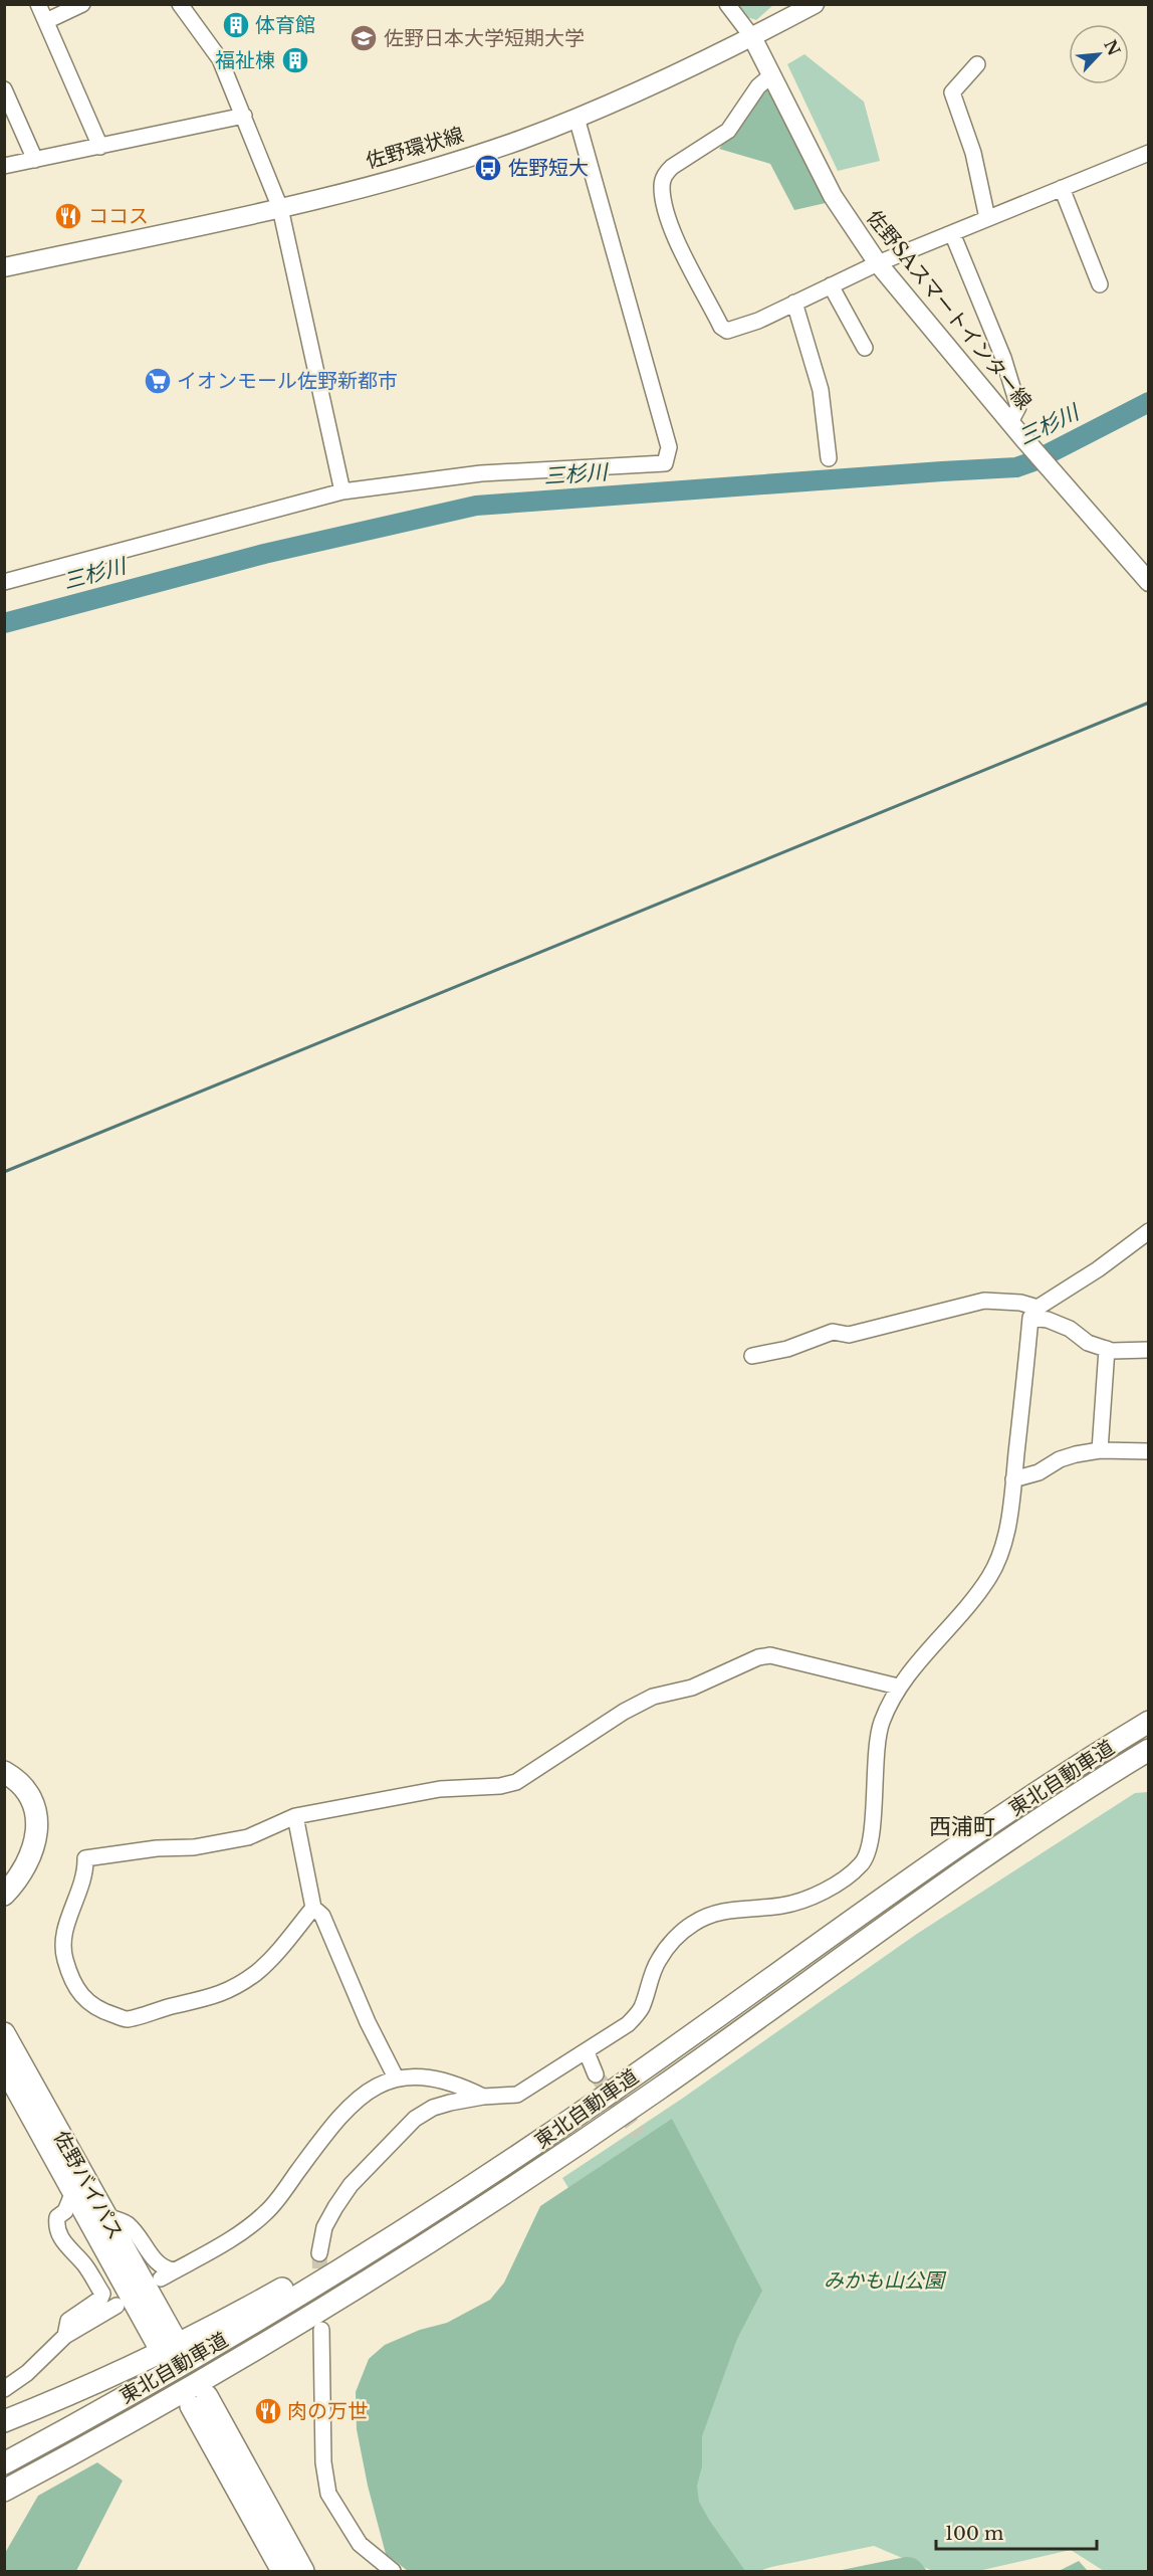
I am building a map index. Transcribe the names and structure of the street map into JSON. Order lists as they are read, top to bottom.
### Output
{
  "streets": {
    "highway": ["東北自動車道", "佐野バイパス"],
    "main road": ["佐野環状線", "佐野SAスマートインター線"]
  },
  "crossings": [
    ["佐野環状線", "佐野SAスマートインター線"]
  ],
  "districts": ["西浦町"],
  "water": ["三杉川"],
  "parks": ["みかも山公園"],
  "places": {
    "building": ["体育館", "福祉棟"],
    "school or university": ["佐野日本大学短期大学"],
    "bus stop": ["佐野短大"],
    "restaurant": ["ココス", "肉の万世"],
    "supermarket": ["イオンモール佐野新都市"]
  },
  "scale_bar": "100 m",
  "north": "top right"
}
